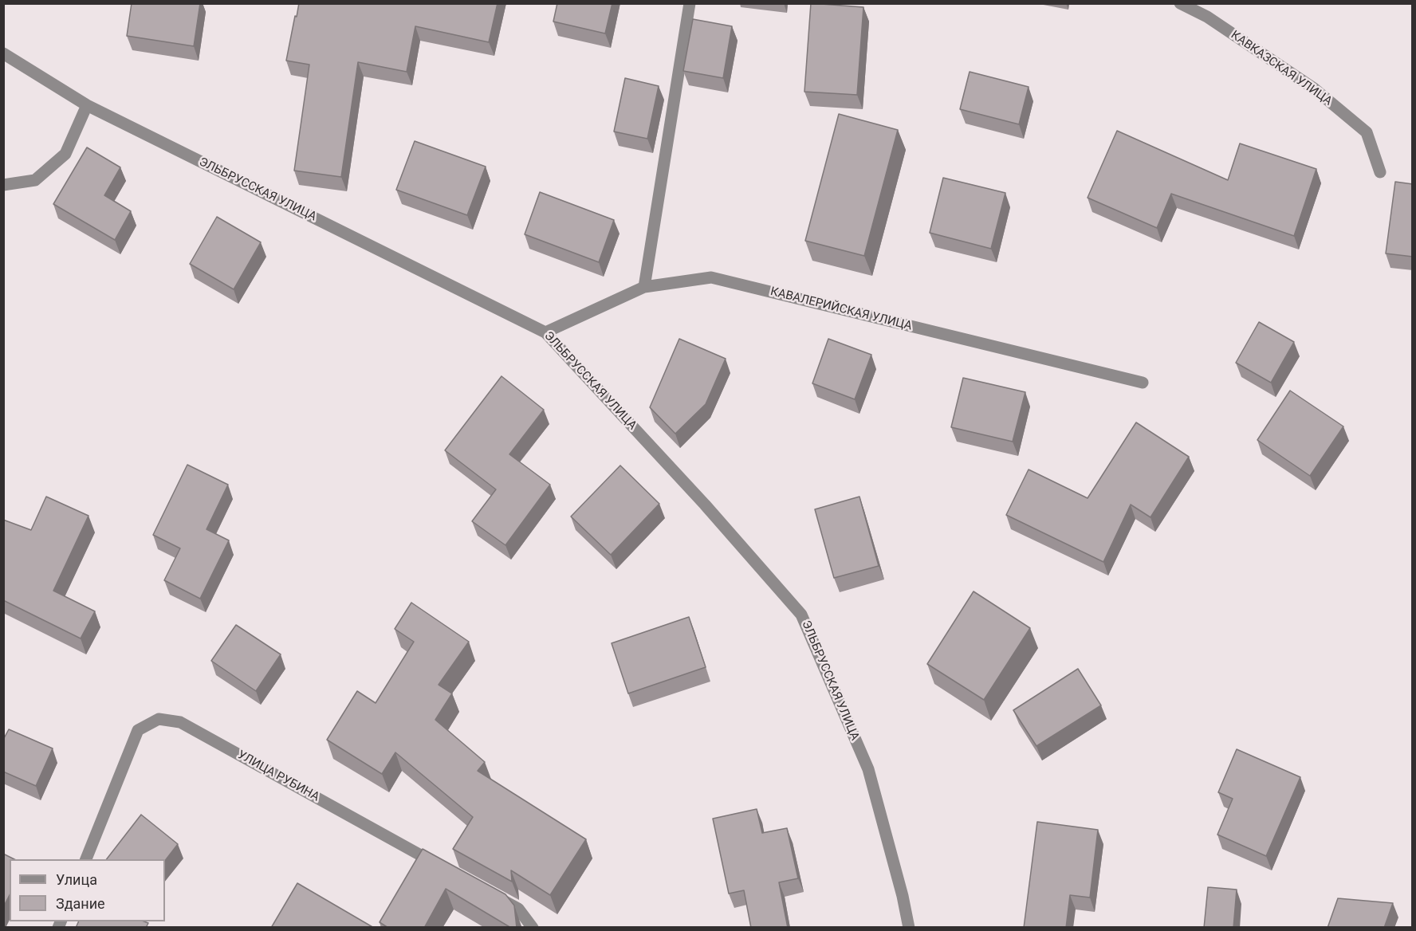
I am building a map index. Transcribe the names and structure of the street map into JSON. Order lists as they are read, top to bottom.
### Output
{
  "streets": {
    "street": [
      "КАВКАЗСКАЯ УЛИЦА",
      "ЭЛЬБРУССКАЯ УЛИЦА",
      "КАВАЛЕРИЙСКАЯ УЛИЦА",
      "УЛИЦА РУБИНА"
    ]
  },
  "crossings": [
    ["ЭЛЬБРУССКАЯ УЛИЦА", "КАВАЛЕРИЙСКАЯ УЛИЦА"]
  ],
  "legend": ["Улица", "Здание"]
}
